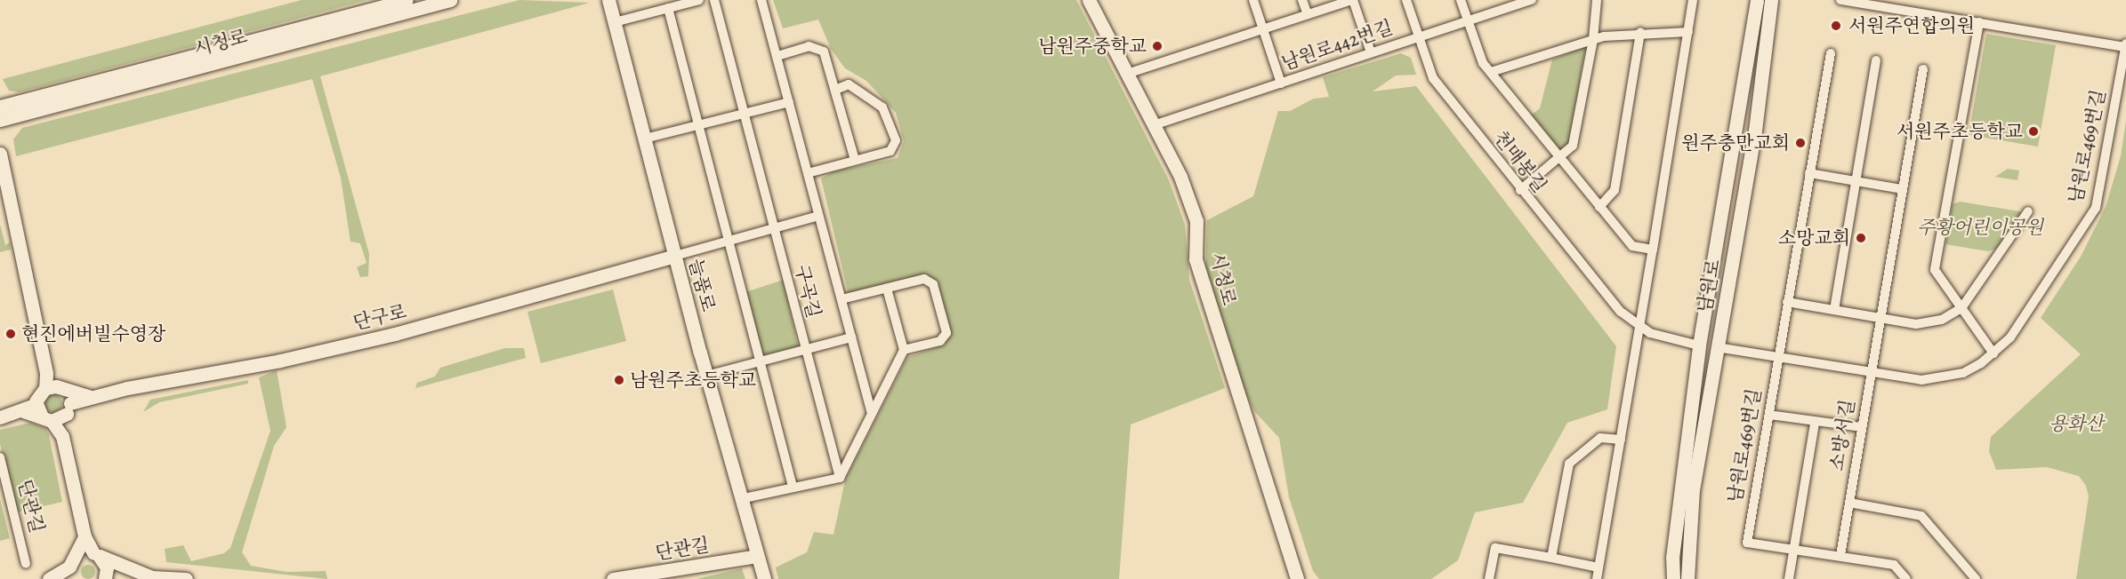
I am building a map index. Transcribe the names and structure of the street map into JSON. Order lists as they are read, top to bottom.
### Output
{
  "streets": {
    "street": [
      "시청로",
      "남원로442번길",
      "남원로469번길",
      "천매봉길",
      "늘품로",
      "남원로",
      "구곡길",
      "단구로",
      "소방서길",
      "단관길"
    ]
  },
  "crossings": [
    ["시청로", "남원로442번길"],
    ["남원로442번길", "천매봉길"],
    ["남원로469번길", "천매봉길"],
    ["남원로469번길", "남원로"],
    ["남원로469번길", "소방서길"],
    ["천매봉길", "남원로"],
    ["늘품로", "단구로"],
    ["늘품로", "단관길"]
  ],
  "parks": ["주황어린이공원", "용화산"],
  "places": [
    "서원주연합의원",
    "남원주중학교",
    "서원주초등학교",
    "원주충만교회",
    "소망교회",
    "현진에버빌수영장",
    "남원주초등학교"
  ]
}
